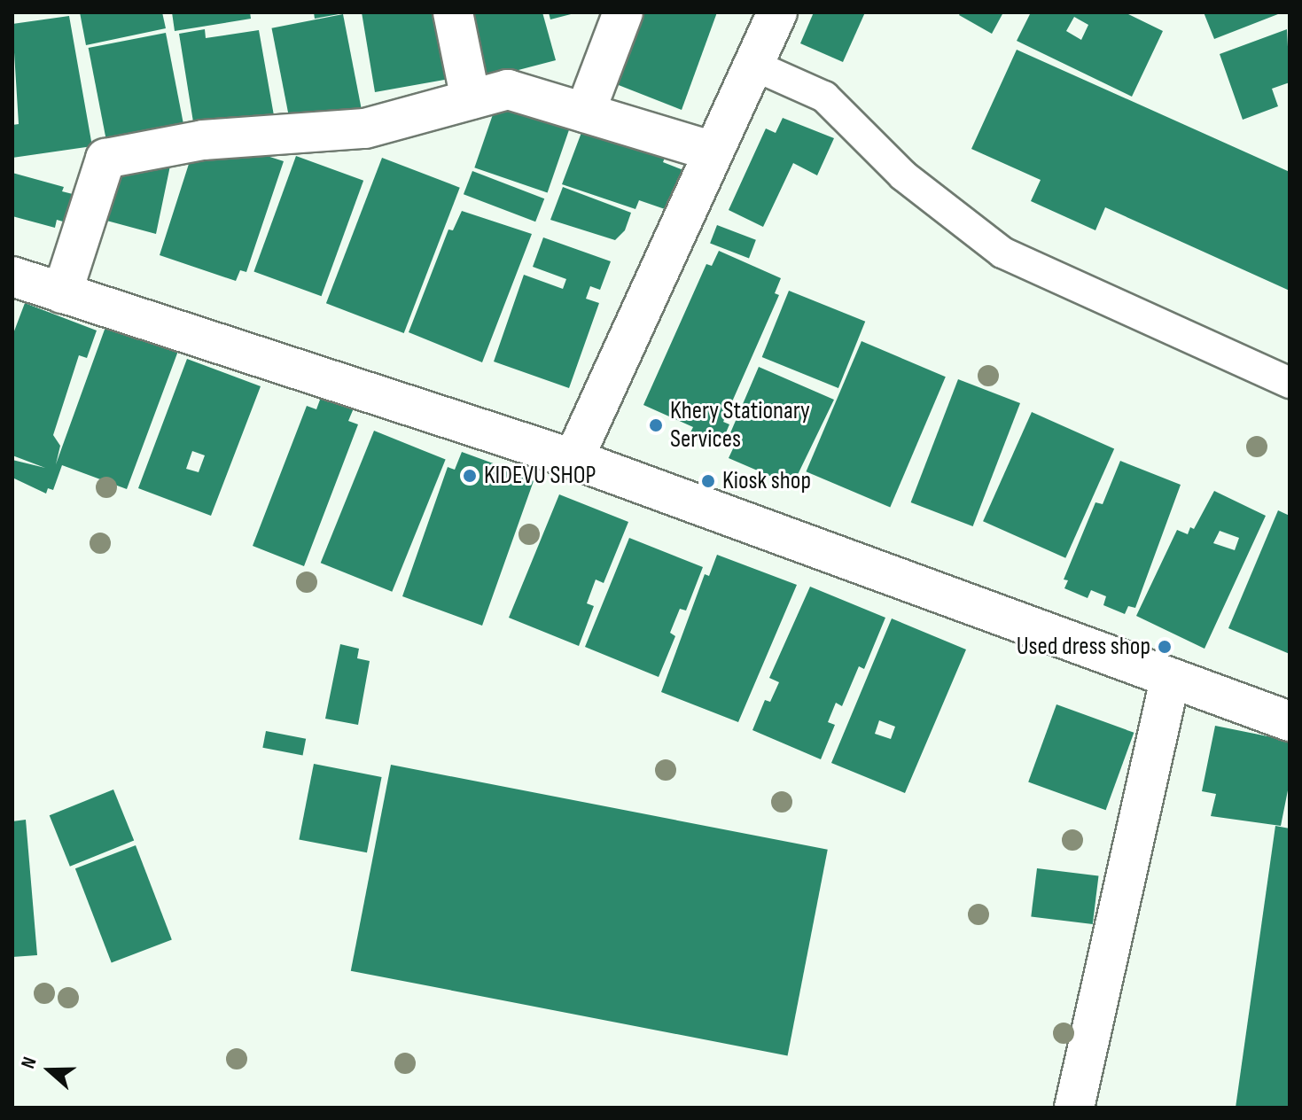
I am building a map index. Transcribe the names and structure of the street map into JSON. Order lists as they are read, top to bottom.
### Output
{
  "places": [
    "Khery Stationary Services",
    "KIDEVU SHOP",
    "Kiosk shop",
    "Used dress shop"
  ],
  "north": "left"
}
